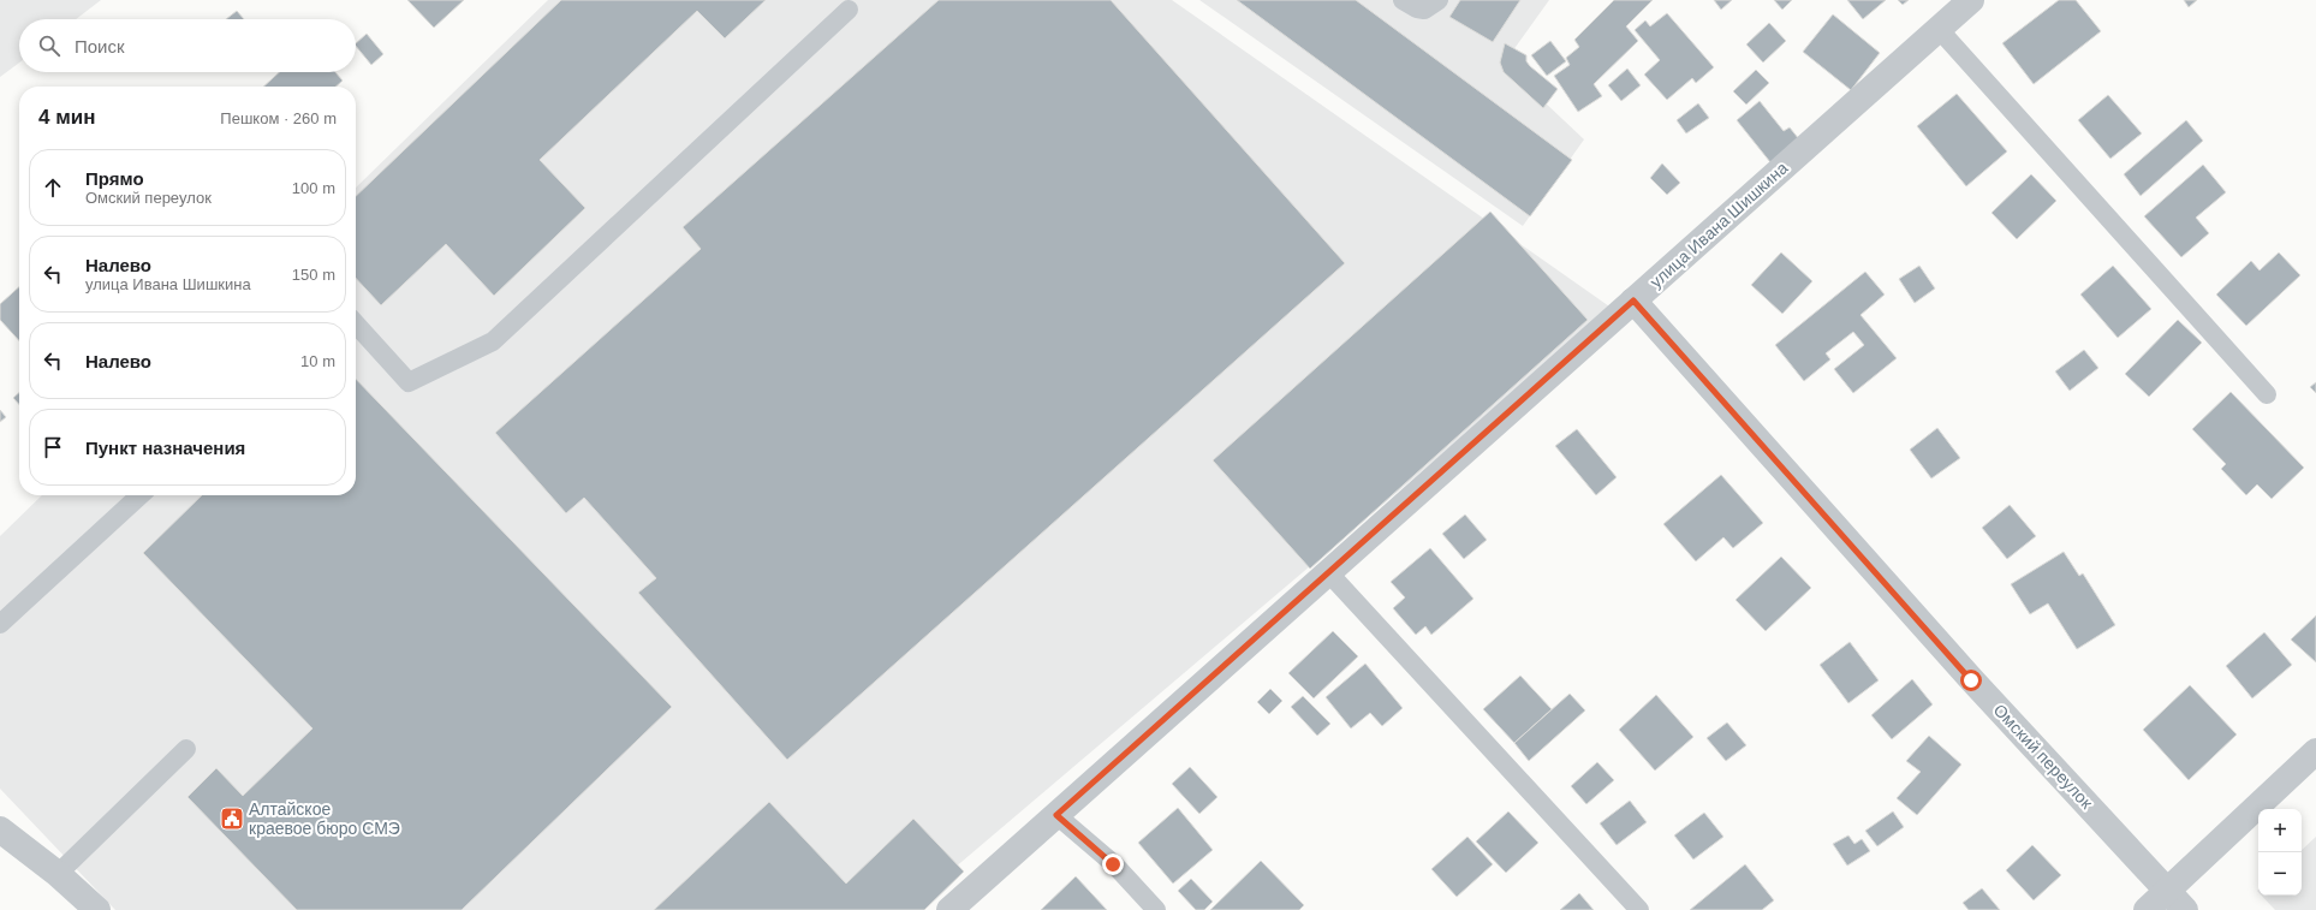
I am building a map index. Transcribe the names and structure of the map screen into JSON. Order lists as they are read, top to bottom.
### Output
{
  "streets": {
    "street": ["улица Ивана Шишкина", "Омский переулок"]
  },
  "crossings": [
    ["улица Ивана Шишкина", "Омский переулок"]
  ],
  "places": {
    "public building": ["Алтайское краевое бюро СМЭ"]
  },
  "page": {
    "search": "Поиск",
    "heading": ["4 мин", "Пешком · 260 m"],
    "list": [
      ["Прямо", "Омский переулок", "100 m"],
      ["Налево", "улица Ивана Шишкина", "150 m"],
      ["Налево", "10 m"],
      "Пункт назначения"
    ],
    "map_buttons": ["+", "−"]
  }
}
